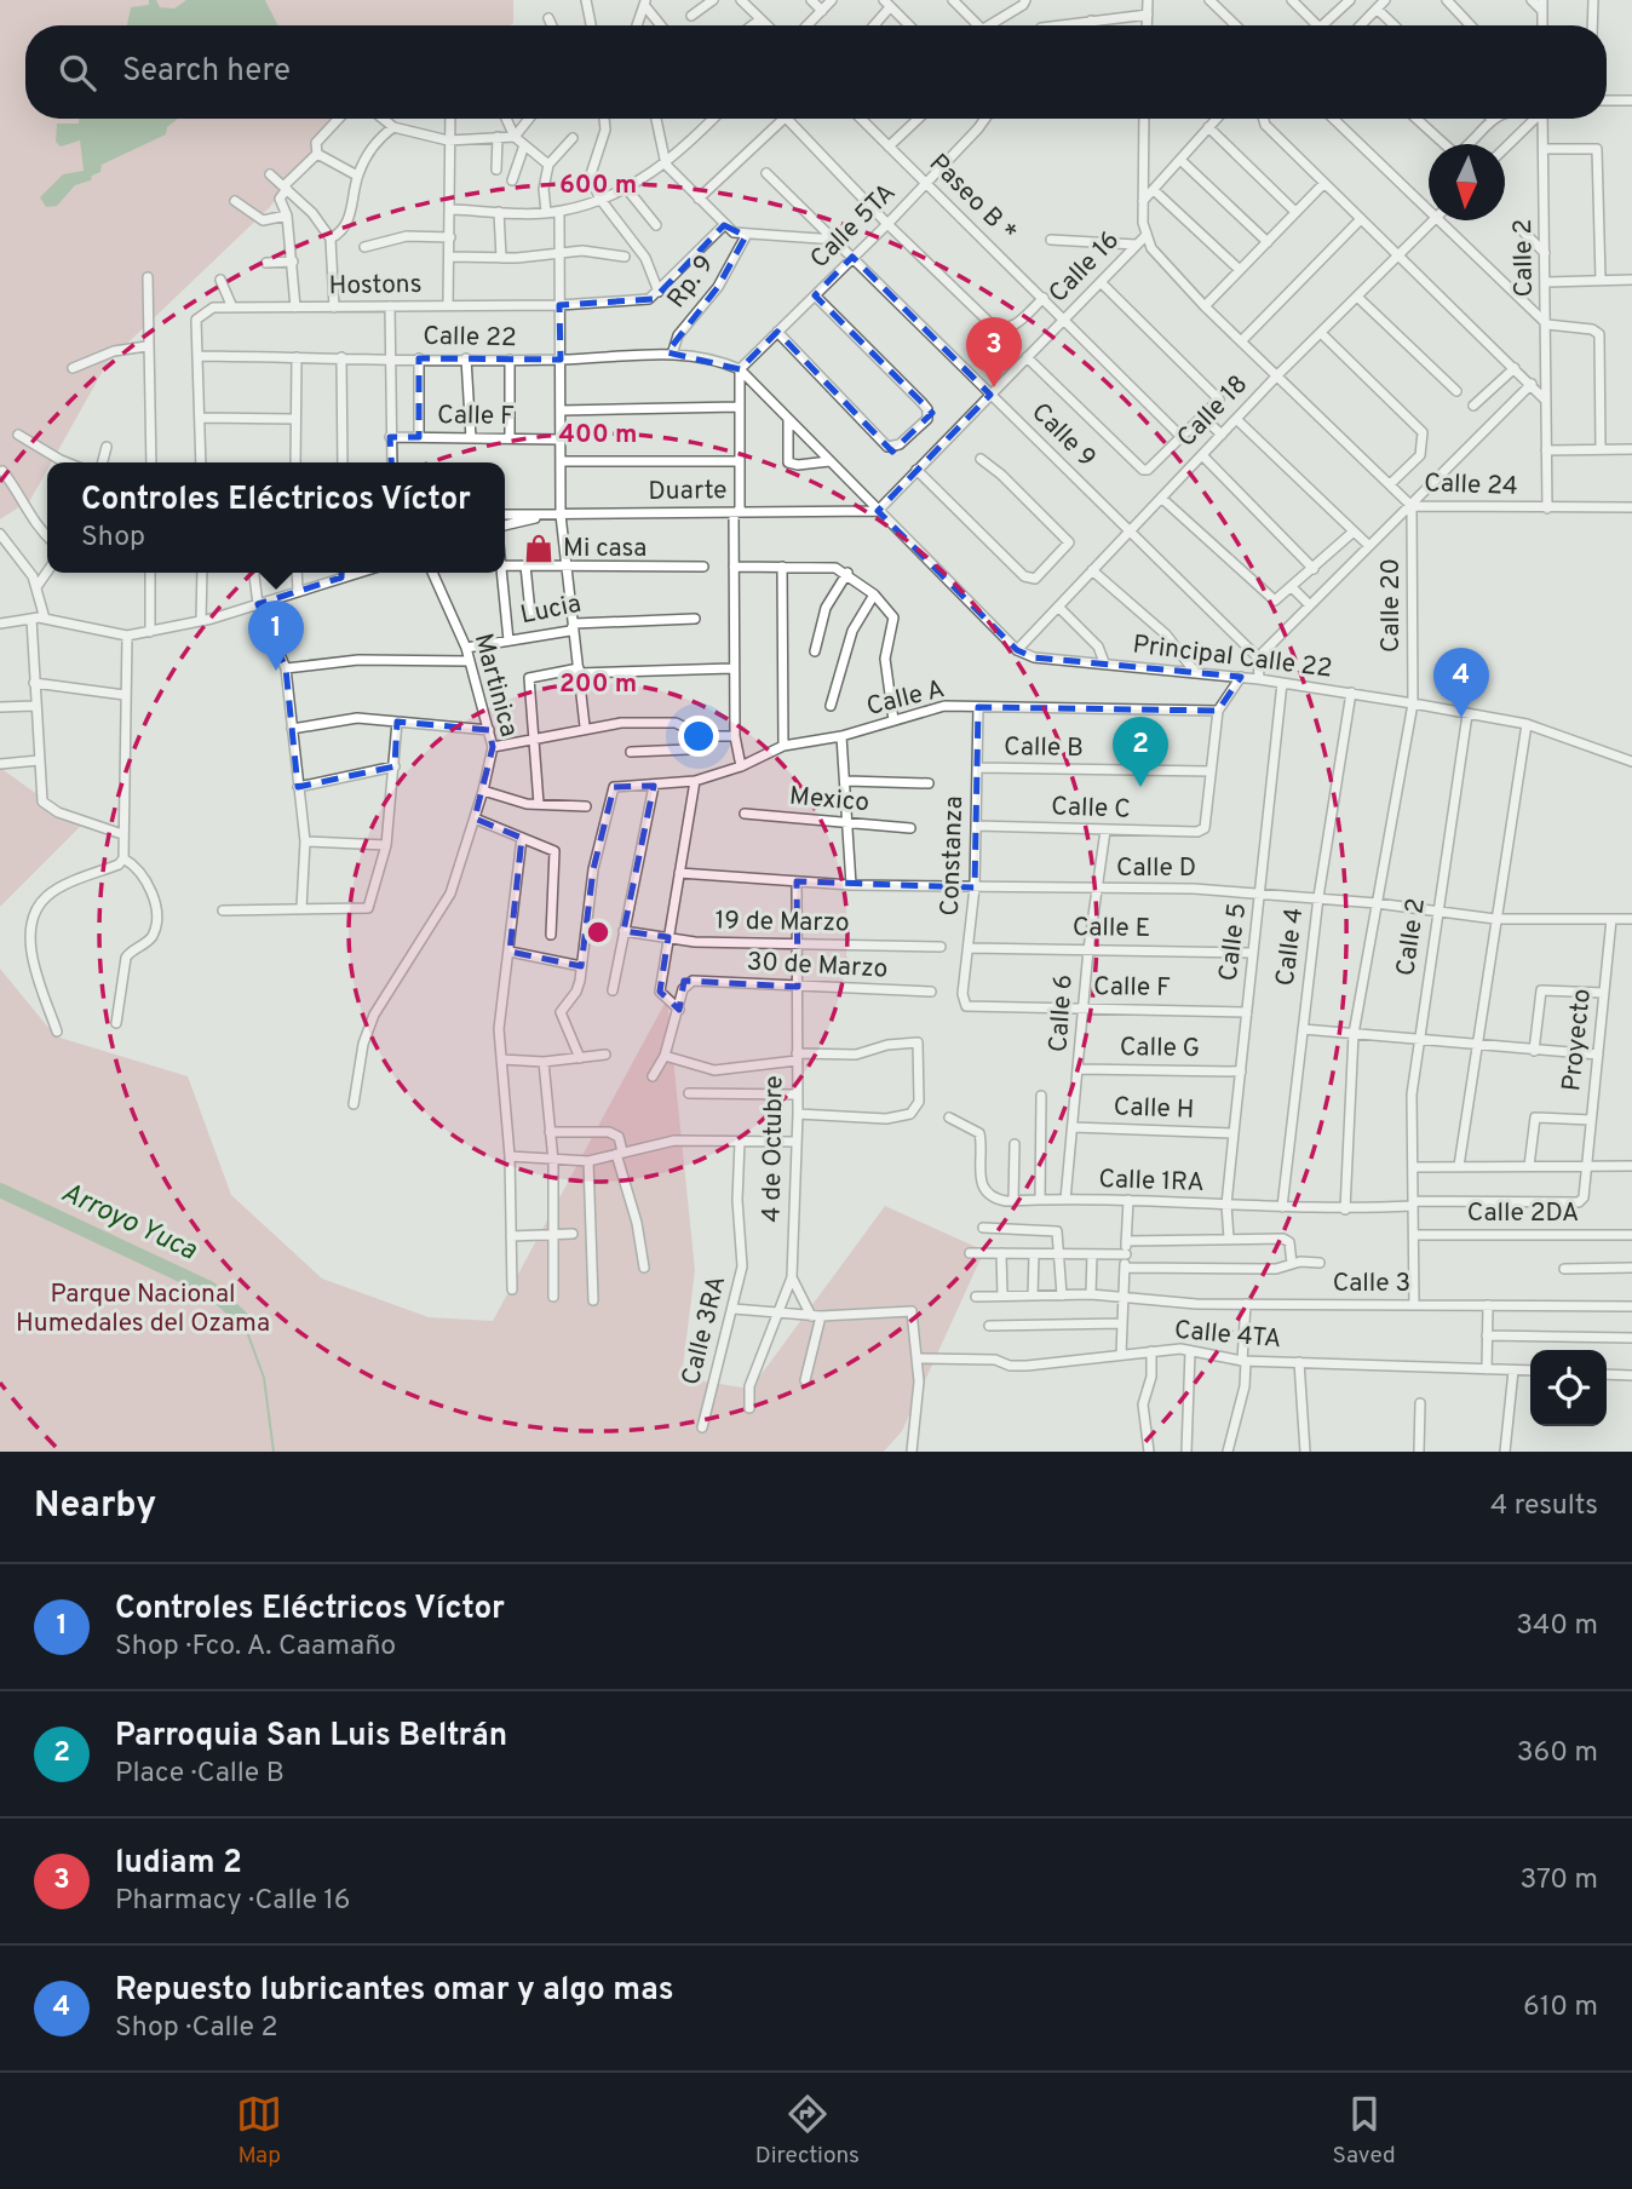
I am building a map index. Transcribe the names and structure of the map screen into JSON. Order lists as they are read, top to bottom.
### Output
{
  "streets": {
    "street": [
      "Paseo B *",
      "Calle 5TA",
      "Calle 2",
      "Calle 16",
      "Rp. 9",
      "Hostons",
      "Calle 22",
      "Calle 18",
      "Calle F",
      "Calle 9",
      "Calle 24",
      "Duarte",
      "Calle 20",
      "Lucia",
      "Principal Calle 22",
      "Martinica",
      "Calle A",
      "Calle B",
      "Mexico",
      "Calle C",
      "Constanza",
      "Calle D",
      "19 de Marzo",
      "Calle E",
      "Calle 5",
      "Calle 4",
      "30 de Marzo",
      "Calle 6",
      "Proyecto",
      "Calle G",
      "Calle H",
      "4 de Octubre",
      "Calle 1RA",
      "Calle 2DA",
      "Calle 3",
      "Calle 3RA",
      "Calle 4TA"
    ]
  },
  "crossings": [
    ["Paseo B *", "Calle 5TA"],
    ["Paseo B *", "Calle 16"],
    ["Calle 5TA", "Calle 22"],
    ["Calle 5TA", "Calle 9"],
    ["Calle 2", "Calle 24"],
    ["Calle 2", "Principal Calle 22"],
    ["Calle 2", "Calle D"],
    ["Calle 16", "Calle 9"],
    ["Calle 16", "Calle 24"],
    ["Calle 16", "Duarte"],
    ["Rp. 9", "Calle 22"],
    ["Hostons", "Calle 22"],
    ["Calle 18", "Calle 9"],
    ["Calle 18", "Calle 24"],
    ["Calle 18", "Principal Calle 22"],
    ["Calle F", "Constanza"],
    ["Calle F", "Calle 5"],
    ["Calle F", "Calle 6"],
    ["Calle 24", "Calle 20"],
    ["Calle 20", "Principal Calle 22"],
    ["Lucia", "Martinica"],
    ["Principal Calle 22", "Calle 5"],
    ["Principal Calle 22", "Calle 4"],
    ["Calle A", "Constanza"],
    ["Calle B", "Calle C"],
    ["Calle B", "Constanza"],
    ["Calle C", "Constanza"],
    ["Calle C", "Calle 6"],
    ["Constanza", "Calle D"],
    ["Constanza", "Calle E"],
    ["Calle D", "Calle 5"],
    ["Calle D", "Calle 4"],
    ["Calle D", "Calle 6"],
    ["Calle D", "Proyecto"],
    ["Calle D", "4 de Octubre"],
    ["19 de Marzo", "4 de Octubre"],
    ["Calle E", "Calle 5"],
    ["Calle E", "Calle 6"],
    ["Calle 5", "Calle G"],
    ["Calle 5", "Calle H"],
    ["Calle 5", "Calle 1RA"],
    ["Calle 4", "Calle 1RA"],
    ["30 de Marzo", "4 de Octubre"],
    ["Calle 6", "Calle G"],
    ["Calle 6", "Calle H"],
    ["Calle 6", "Calle 1RA"],
    ["Proyecto", "Calle 1RA"]
  ],
  "water": ["Arroyo Yuca"],
  "parks": ["Parque Nacional Humedales del Ozama"],
  "places": {
    "shop": ["Mi casa"]
  },
  "north": "bottom",
  "page": {
    "search": "Search here",
    "pins": [
      "3",
      "1",
      "4",
      "2"
    ],
    "popup": ["Controles Eléctricos Víctor", "Shop"],
    "heading": ["Nearby", "4 results"],
    "list": [
      {
        "mark": "1",
        "name": "Controles Eléctricos Víctor",
        "note": "Shop · Fco. A. Caamaño",
        "value": "340 m"
      },
      {
        "mark": "2",
        "name": "Parroquia San Luis Beltrán",
        "note": "Place · Calle B",
        "value": "360 m"
      },
      {
        "mark": "3",
        "name": "ludiam 2",
        "note": "Pharmacy · Calle 16",
        "value": "370 m"
      },
      {
        "mark": "4",
        "name": "Repuesto lubricantes omar y algo mas",
        "note": "Shop · Calle 2",
        "value": "610 m"
      }
    ],
    "nav": ["Map", "Directions", "Saved"]
  },
  "rings": ["600 m", "400 m", "200 m"]
}
